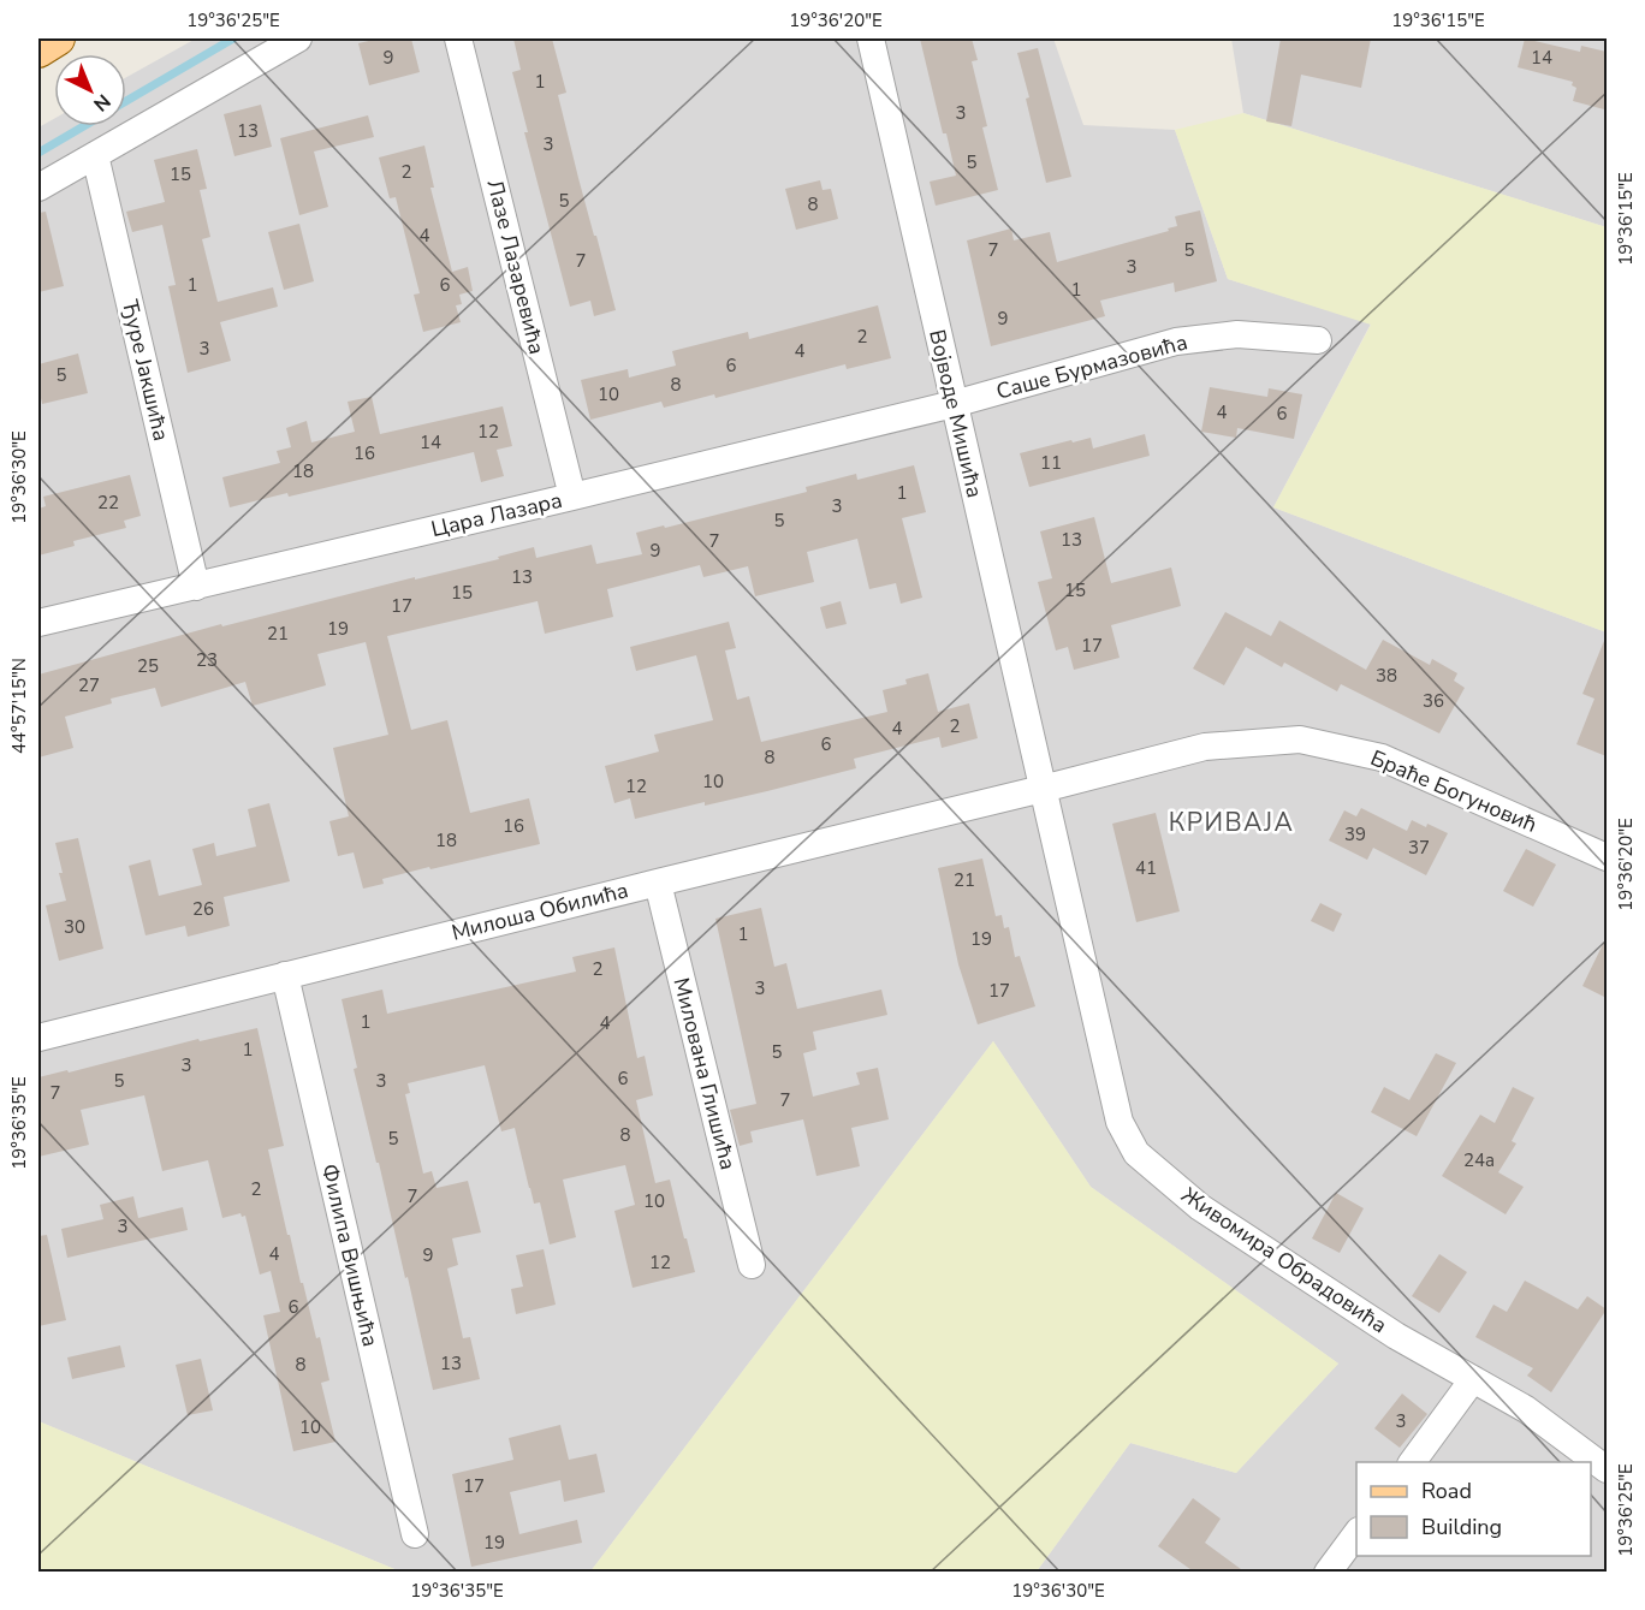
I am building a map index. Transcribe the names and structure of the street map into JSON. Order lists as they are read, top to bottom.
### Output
{
  "streets": {
    "street": [
      "Лазе Лазаревића",
      "Саше Бурмазовића",
      "Ђуре Јакшића",
      "Војводе Мишића",
      "Цара Лазара",
      "Браће Богуновић",
      "Милоша Обилића",
      "Милована Глишића",
      "Филипа Вишњића",
      "Живомира Обрадовића"
    ]
  },
  "crossings": [
    ["Лазе Лазаревића", "Цара Лазара"],
    ["Саше Бурмазовића", "Војводе Мишића"],
    ["Саше Бурмазовића", "Цара Лазара"],
    ["Ђуре Јакшића", "Цара Лазара"],
    ["Војводе Мишића", "Цара Лазара"],
    ["Војводе Мишића", "Браће Богуновић"],
    ["Војводе Мишића", "Милоша Обилића"],
    ["Војводе Мишића", "Живомира Обрадовића"],
    ["Браће Богуновић", "Милоша Обилића"],
    ["Браће Богуновић", "Живомира Обрадовића"],
    ["Милоша Обилића", "Милована Глишића"],
    ["Милоша Обилића", "Филипа Вишњића"],
    ["Милоша Обилића", "Живомира Обрадовића"]
  ],
  "districts": ["КРИВАЈА"],
  "house_numbers": [
    "9",
    "14",
    "1",
    "3",
    "13",
    "3",
    "5",
    "2",
    "15",
    "5",
    "8",
    "4",
    "7",
    "5",
    "7",
    "3",
    "1",
    "6",
    "1",
    "9",
    "2",
    "3",
    "4",
    "6",
    "5",
    "8",
    "10",
    "4",
    "6",
    "12",
    "14",
    "16",
    "11",
    "18",
    "1",
    "22",
    "3",
    "5",
    "13",
    "7",
    "9",
    "13",
    "15",
    "15",
    "17",
    "19",
    "21",
    "17",
    "23",
    "25",
    "38",
    "27",
    "36",
    "2",
    "4",
    "6",
    "8",
    "10",
    "12",
    "16",
    "39",
    "18",
    "37",
    "41",
    "21",
    "26",
    "30",
    "1",
    "19",
    "2",
    "3",
    "17",
    "1",
    "4",
    "1",
    "5",
    "3",
    "6",
    "5",
    "3",
    "7",
    "7",
    "8",
    "5",
    "24a",
    "2",
    "7",
    "10",
    "3",
    "4",
    "9",
    "12",
    "6",
    "13",
    "8",
    "3",
    "10",
    "17",
    "19"
  ],
  "legend": ["Road", "Building"],
  "north": "bottom right",
  "coordinates": [
    "19°36'25\"E",
    "19°36'20\"E",
    "19°36'15\"E",
    "19°36'30\"E",
    "44°57'15\"N",
    "19°36'35\"E"
  ]
}
